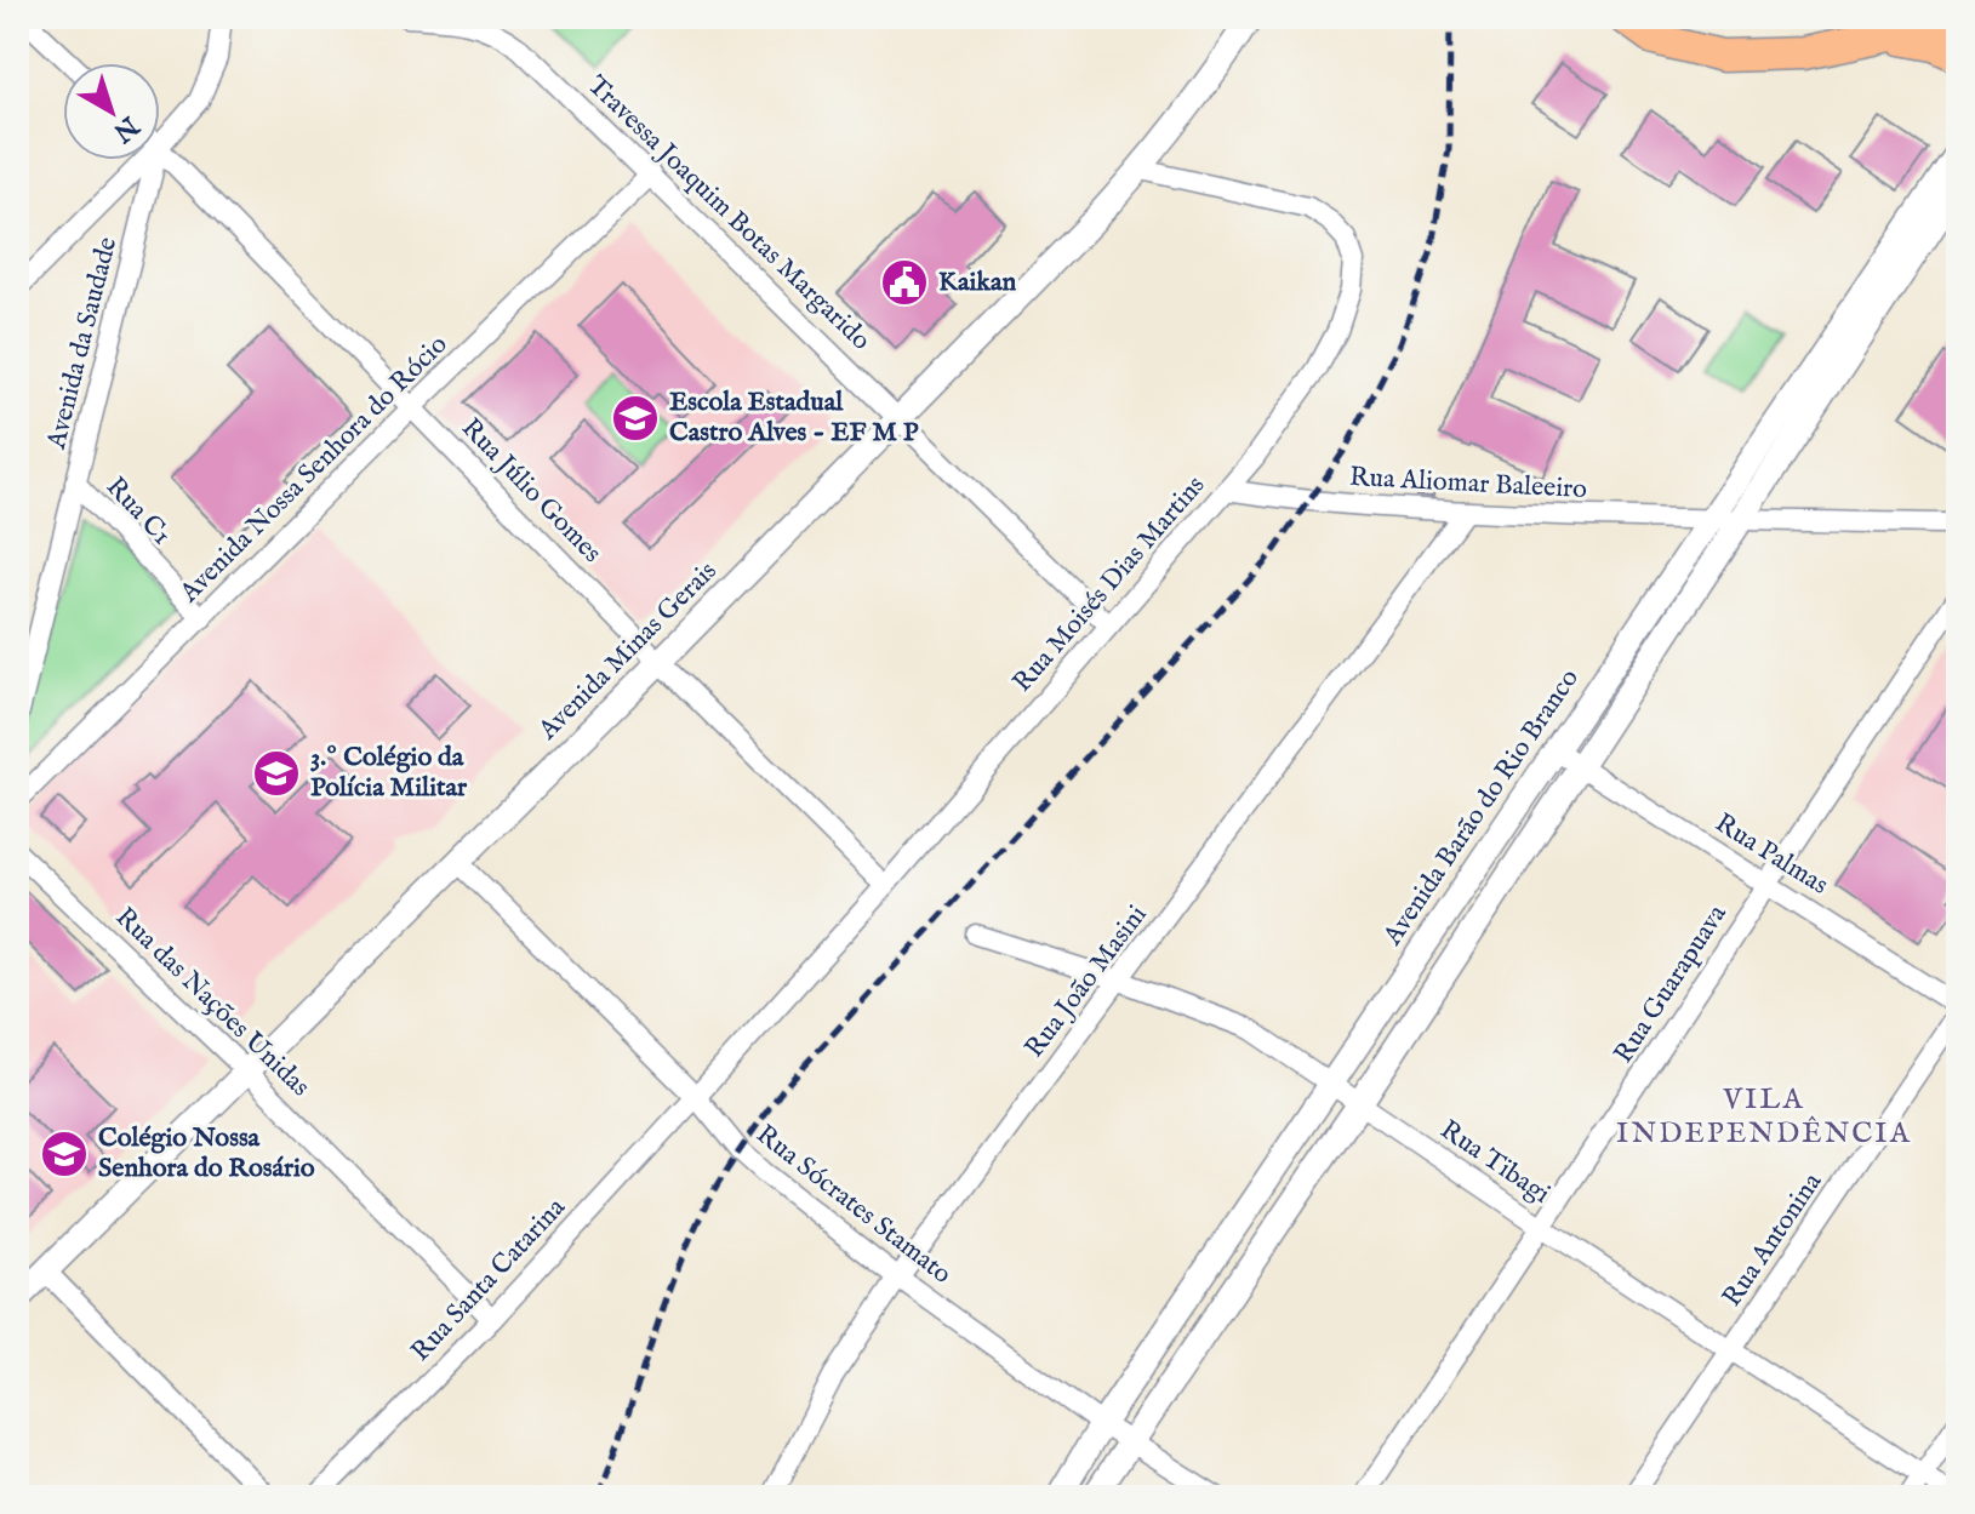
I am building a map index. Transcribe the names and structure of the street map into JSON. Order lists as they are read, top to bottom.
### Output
{
  "streets": {
    "street": [
      "Travessa Joaquim Botas Margarido",
      "Avenida da Saudade",
      "Avenida Nossa Senhora do Rócio",
      "Rua Aliomar Baleeiro",
      "Rua Júlio Gomes",
      "Rua C1",
      "Rua Moisés Dias Martins",
      "Avenida Minas Gerais",
      "Avenida Barão do Rio Branco",
      "Rua Palmas",
      "Rua João Masini",
      "Rua Guarapuava",
      "Rua das Nações Unidas",
      "Rua Tibagi",
      "Rua Sócrates Stamato",
      "Rua Antonina",
      "Rua Santa Catarina"
    ]
  },
  "crossings": [
    ["Travessa Joaquim Botas Margarido", "Avenida Nossa Senhora do Rócio"],
    ["Travessa Joaquim Botas Margarido", "Rua Moisés Dias Martins"],
    ["Travessa Joaquim Botas Margarido", "Avenida Minas Gerais"],
    ["Avenida da Saudade", "Rua C1"],
    ["Avenida Nossa Senhora do Rócio", "Rua Júlio Gomes"],
    ["Avenida Nossa Senhora do Rócio", "Rua C1"],
    ["Rua Aliomar Baleeiro", "Rua Moisés Dias Martins"],
    ["Rua Aliomar Baleeiro", "Avenida Barão do Rio Branco"],
    ["Rua Aliomar Baleeiro", "Rua João Masini"],
    ["Rua Júlio Gomes", "Rua Moisés Dias Martins"],
    ["Rua Júlio Gomes", "Avenida Minas Gerais"],
    ["Rua Moisés Dias Martins", "Avenida Minas Gerais"],
    ["Rua Moisés Dias Martins", "Rua Sócrates Stamato"],
    ["Rua Moisés Dias Martins", "Rua Santa Catarina"],
    ["Avenida Minas Gerais", "Rua das Nações Unidas"],
    ["Avenida Minas Gerais", "Rua Sócrates Stamato"],
    ["Avenida Barão do Rio Branco", "Rua Palmas"],
    ["Avenida Barão do Rio Branco", "Rua Tibagi"],
    ["Avenida Barão do Rio Branco", "Rua Sócrates Stamato"],
    ["Rua Palmas", "Rua Guarapuava"],
    ["Rua Palmas", "Rua Antonina"],
    ["Rua João Masini", "Rua Tibagi"],
    ["Rua João Masini", "Rua Sócrates Stamato"],
    ["Rua Guarapuava", "Rua Tibagi"],
    ["Rua das Nações Unidas", "Rua Santa Catarina"],
    ["Rua Tibagi", "Rua Antonina"],
    ["Rua Sócrates Stamato", "Rua Santa Catarina"]
  ],
  "districts": ["VILA INDEPENDÊNCIA"],
  "places": {
    "public building": ["Kaikan"],
    "school or university": ["Escola Estadual Castro Alves - EF M P", "3.º Colégio da Polícia Militar", "Colégio Nossa Senhora do Rosário"]
  },
  "north": "bottom right"
}
